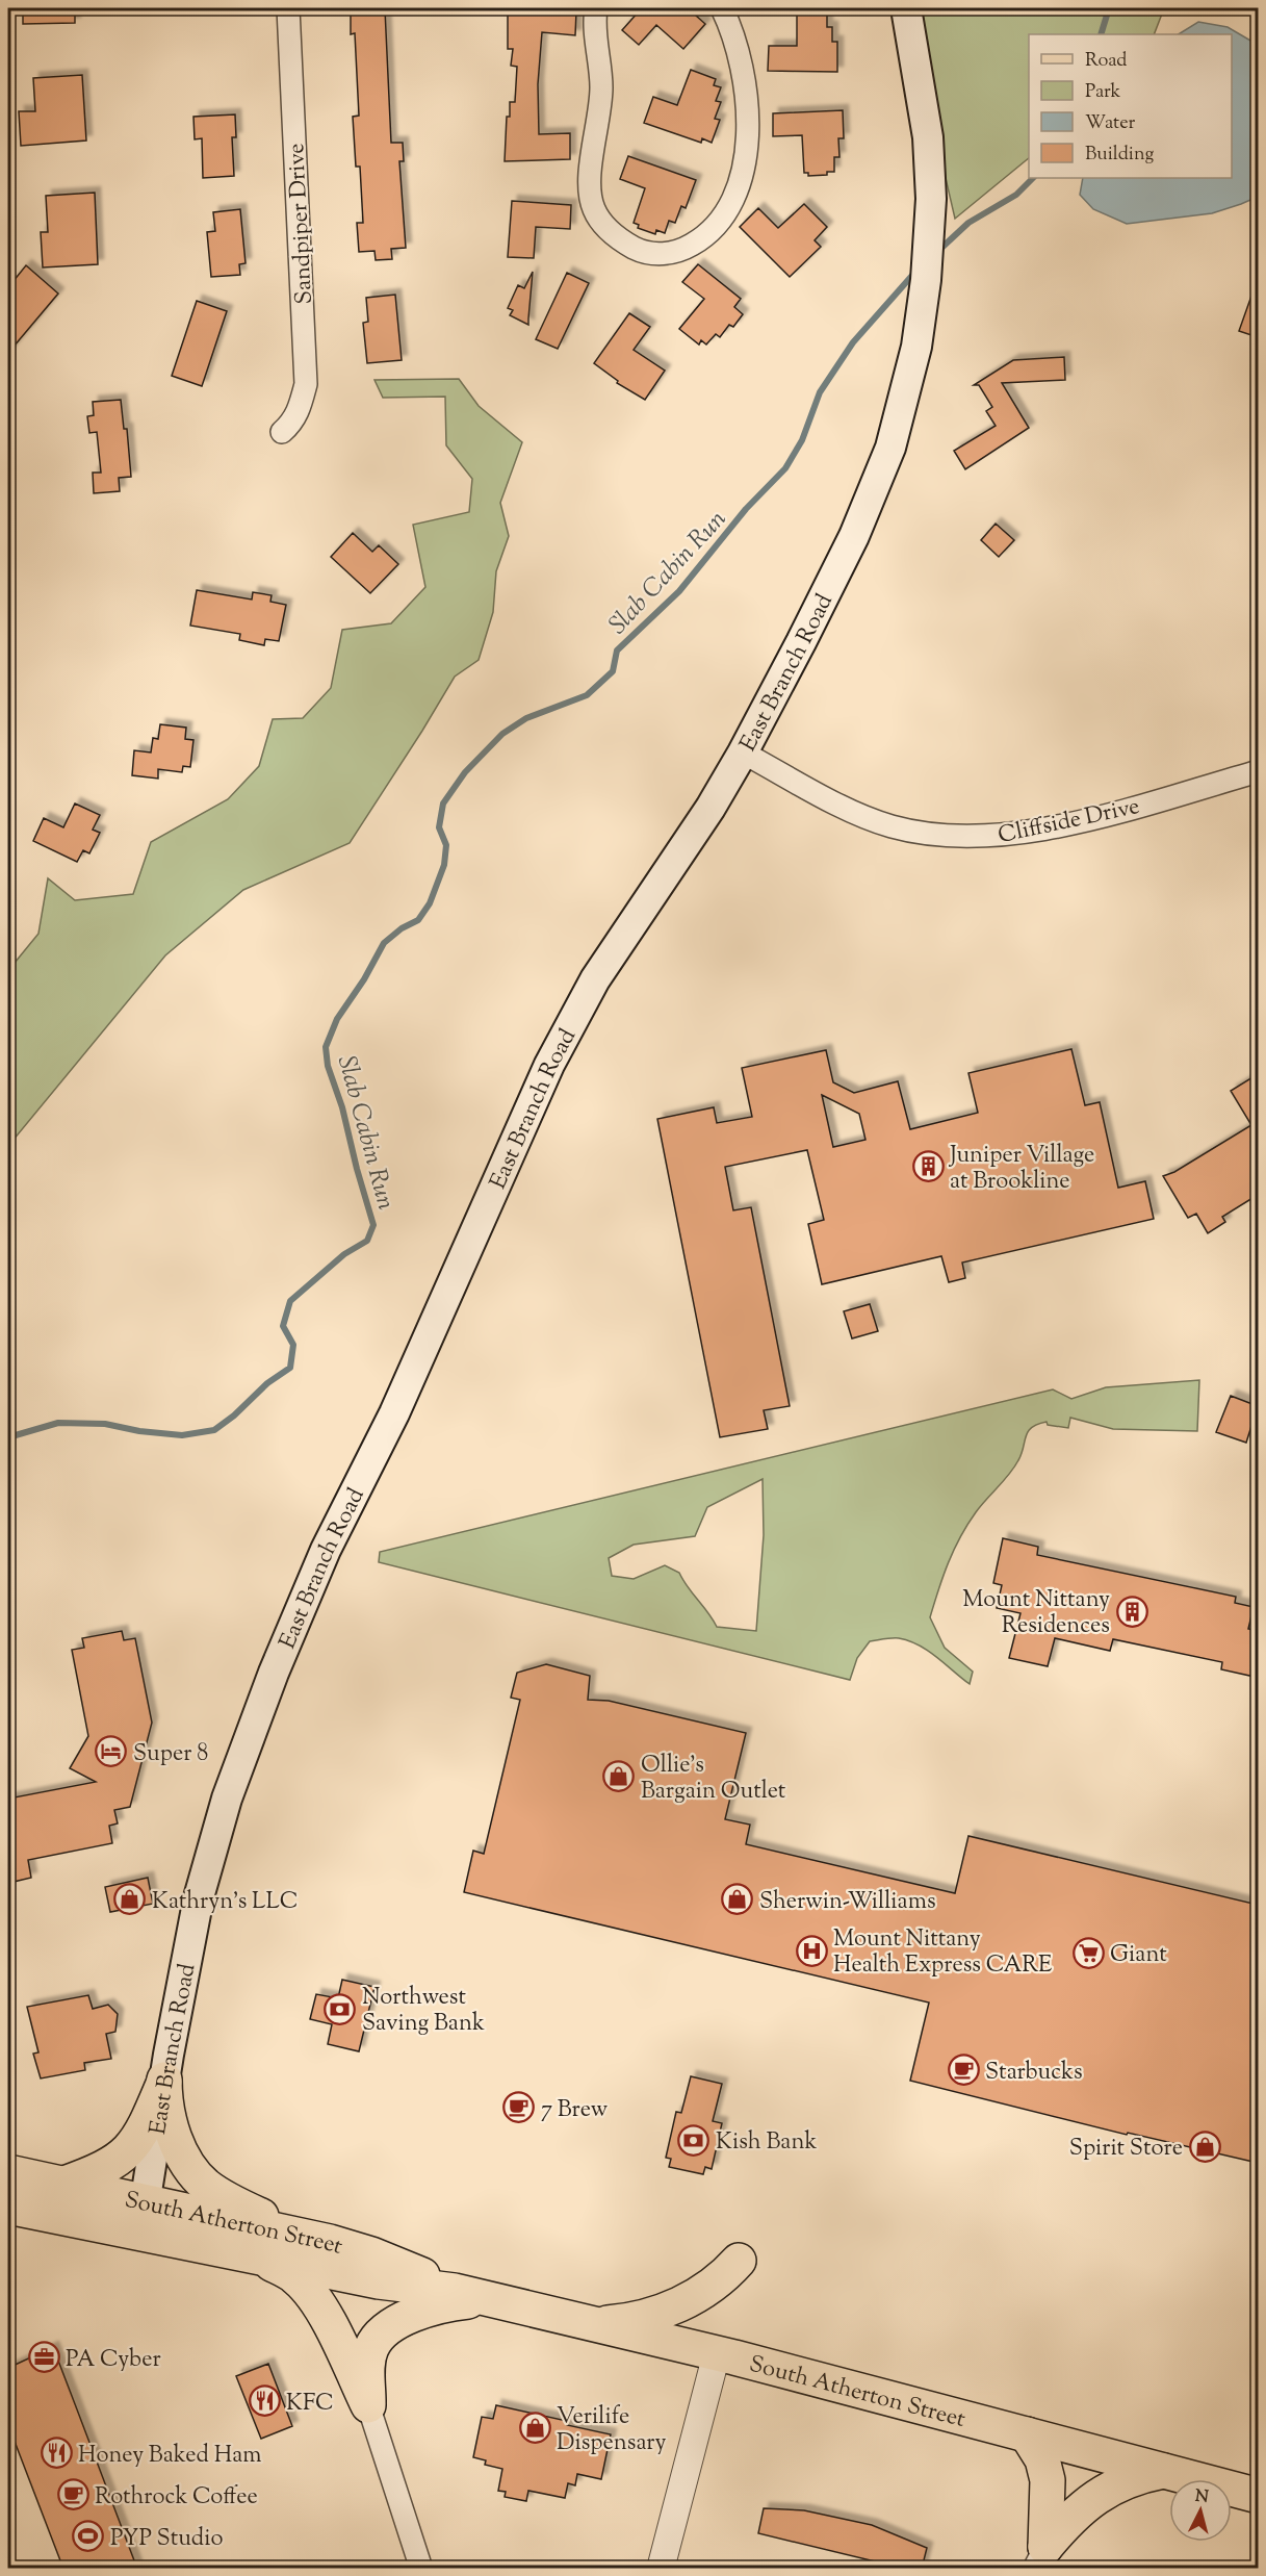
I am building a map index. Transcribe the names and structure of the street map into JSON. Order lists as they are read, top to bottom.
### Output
{
  "streets": {
    "main road": ["East Branch Road", "South Atherton Street"],
    "street": ["Sandpiper Drive", "Cliffside Drive"]
  },
  "crossings": [
    ["East Branch Road", "Cliffside Drive"],
    ["East Branch Road", "South Atherton Street"]
  ],
  "water": ["Slab Cabin Run"],
  "places": {
    "building": ["Juniper Village at Brookline", "Mount Nittany Residences"],
    "hotel": ["Super 8"],
    "shop": [
      "Ollie's Bargain Outlet",
      "Kathryn's LLC",
      "Sherwin-Williams",
      "Spirit Store",
      "Verilife Dispensary"
    ],
    "hospital": ["Mount Nittany Health Express CARE"],
    "supermarket": ["Giant"],
    "bank": ["Northwest Saving Bank", "Kish Bank"],
    "cafe": ["Starbucks", "7 Brew", "Rothrock Coffee"],
    "office": ["PA Cyber"],
    "restaurant": ["KFC", "Honey Baked Ham"],
    "sports": ["PYP Studio"]
  },
  "legend": [
    "Road",
    "Park",
    "Water",
    "Building"
  ],
  "north": "top"
}
